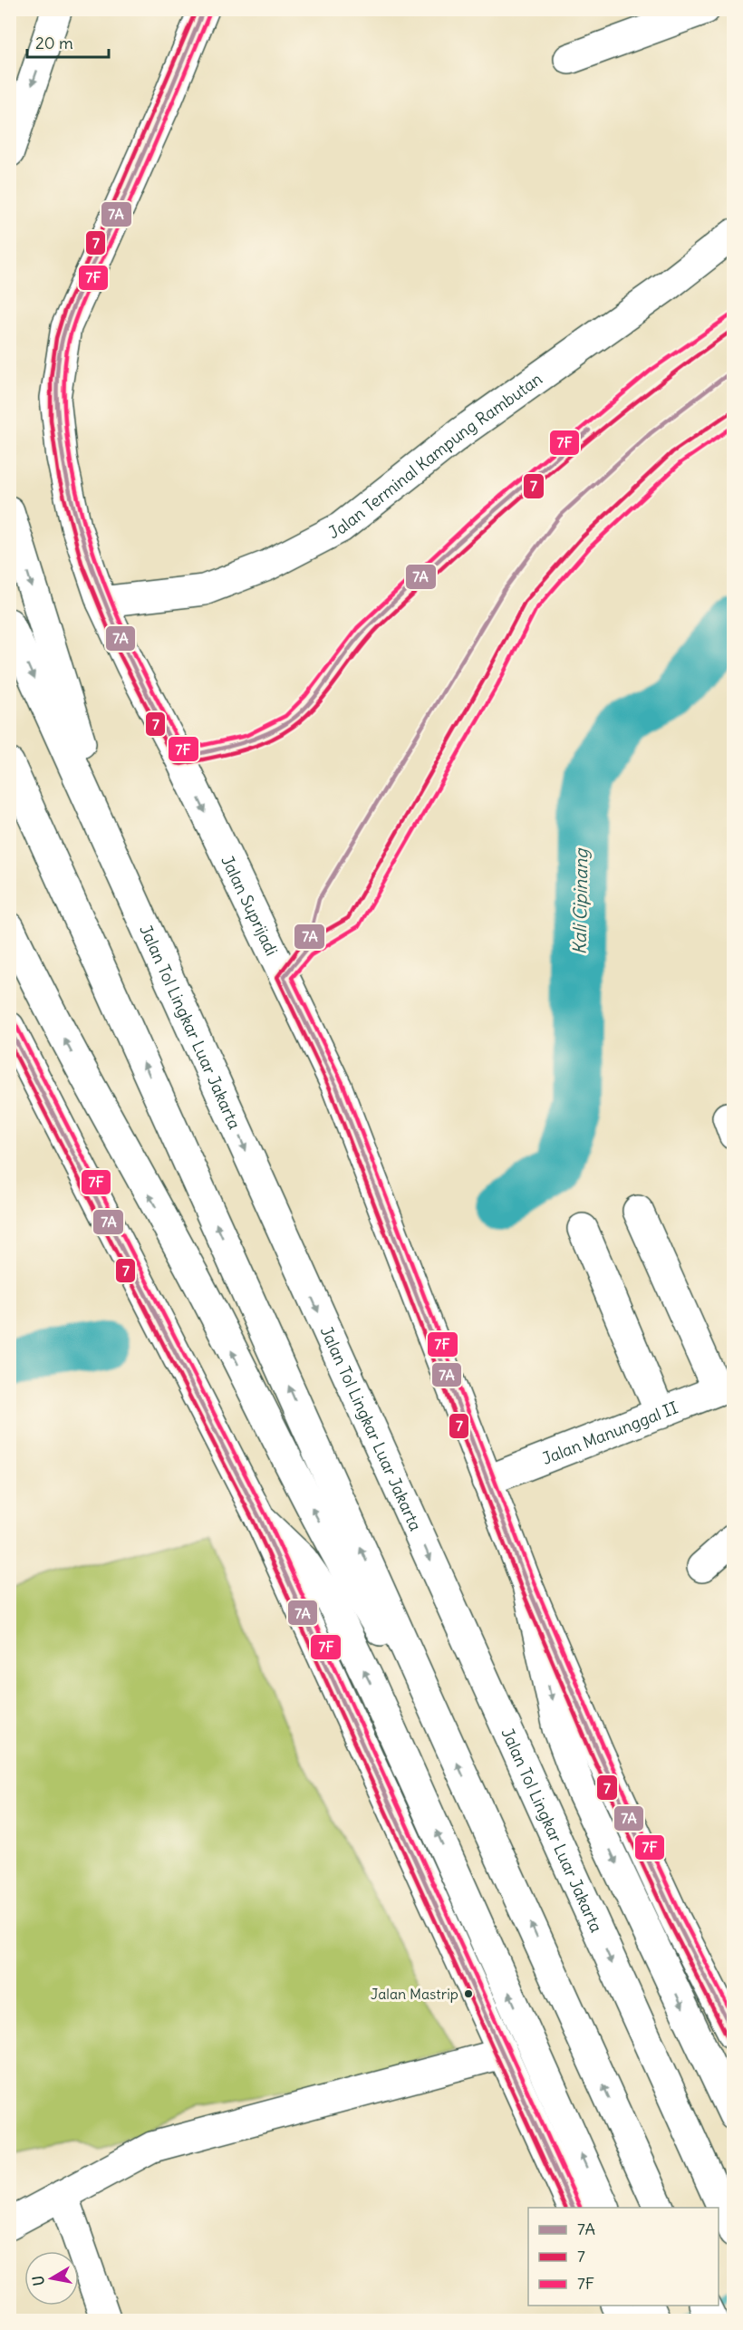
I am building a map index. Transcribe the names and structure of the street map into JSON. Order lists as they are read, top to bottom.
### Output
{
  "streets": {
    "main road": [
      "Jalan Terminal Kampung Rambutan",
      "Jalan Suprijadi",
      "Jalan Tol Lingkar Luar Jakarta",
      "Jalan Manunggal II"
    ]
  },
  "crossings": [
    ["Jalan Terminal Kampung Rambutan", "Jalan Suprijadi"],
    ["Jalan Suprijadi", "Jalan Manunggal II"]
  ],
  "water": ["Kali Cipinang"],
  "places": ["Jalan Mastrip"],
  "lines": ["transit line 7A", "transit line 7", "transit line 7F"],
  "legend": ["7A", "7", "7F"],
  "scale_bar": "20 m",
  "north": "left"
}
